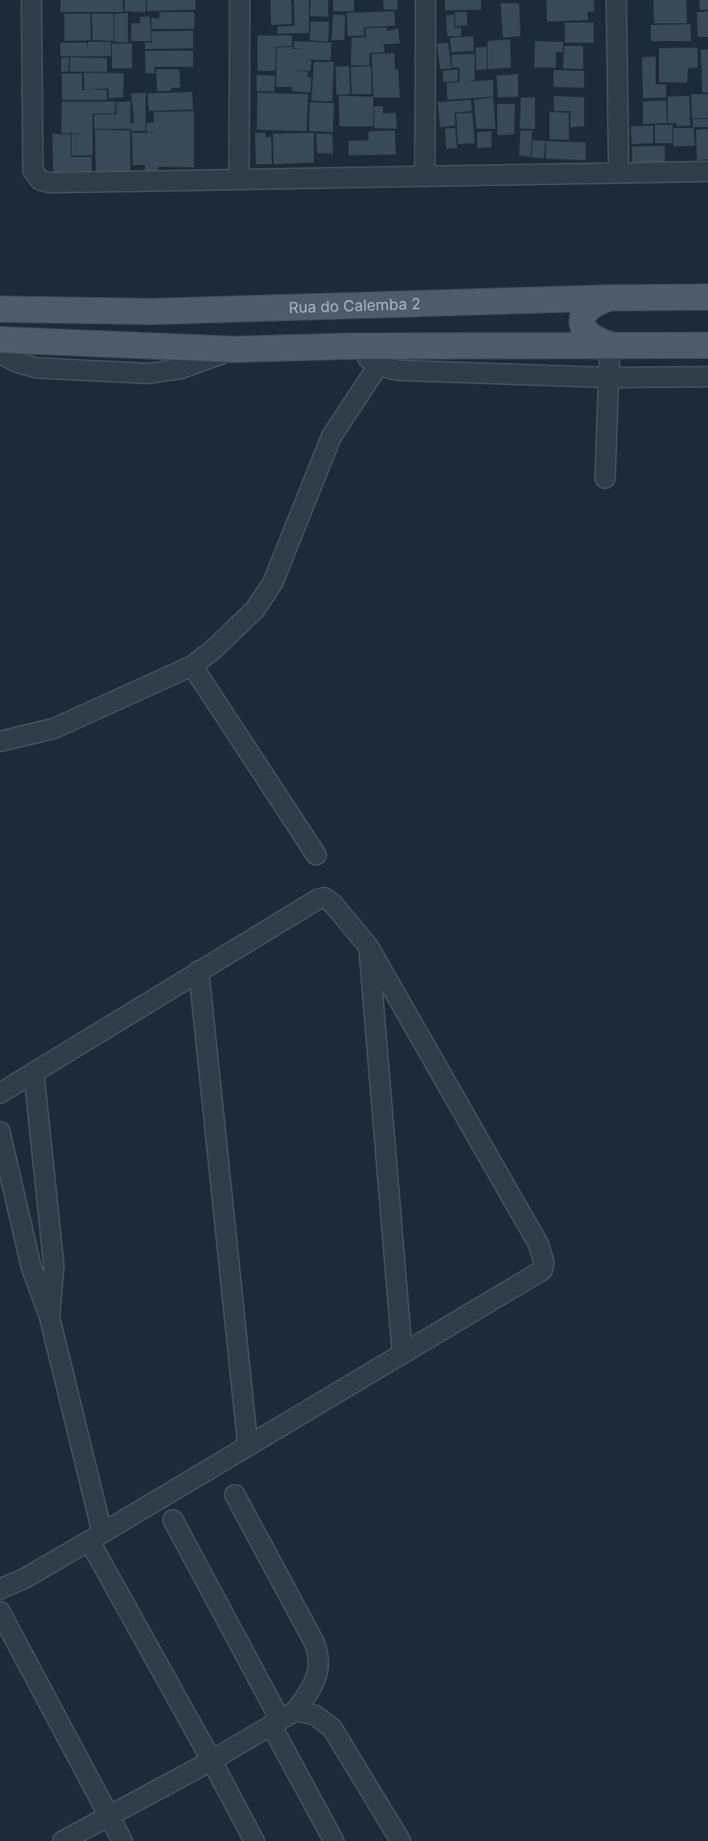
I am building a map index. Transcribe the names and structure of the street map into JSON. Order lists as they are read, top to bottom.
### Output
{
  "streets": {
    "main road": ["Rua do Calemba 2"]
  }
}
